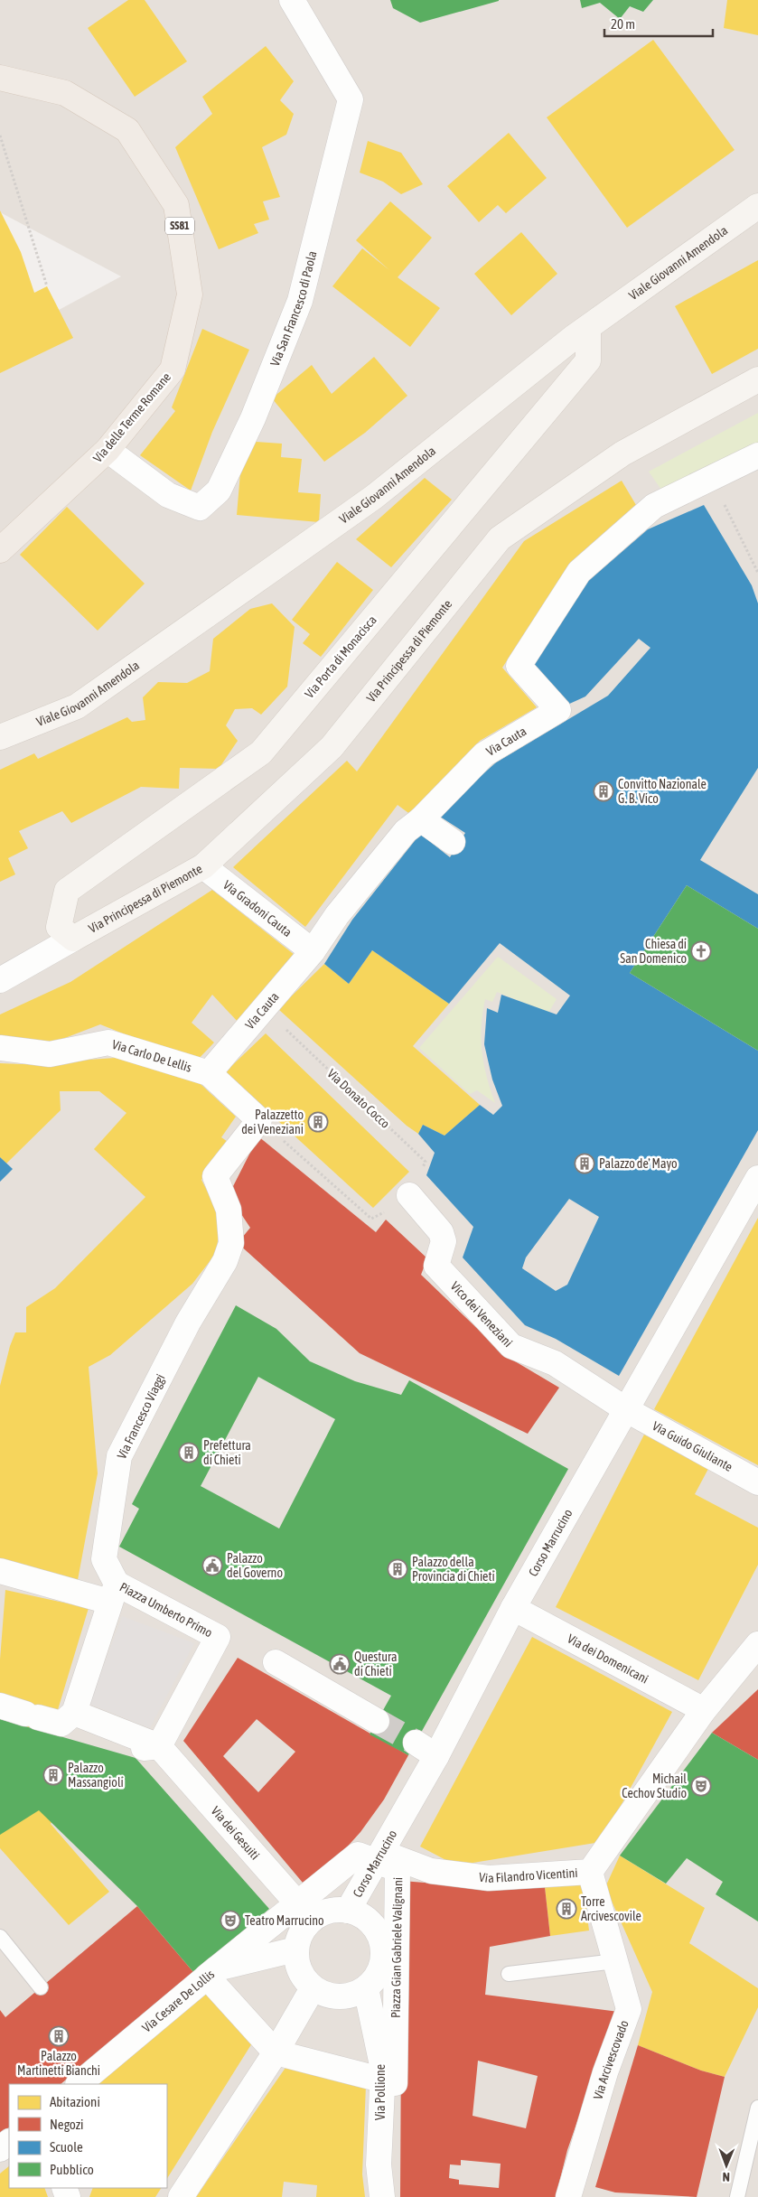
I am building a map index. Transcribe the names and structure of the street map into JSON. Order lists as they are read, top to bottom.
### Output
{
  "streets": {
    "main road": ["SS81", "Via delle Terme Romane"],
    "street": [
      "Viale Giovanni Amendola",
      "Via San Francesco di Paola",
      "Via Principessa di Piemonte",
      "Via Porta di Monacisca",
      "Via Cauta",
      "Via Gradoni Cauta",
      "Via Carlo De Lellis",
      "Vico dei Veneziani",
      "Via Francesco Viaggi",
      "Via Guido Giuliante",
      "Corso Marrucino",
      "Piazza Umberto Primo",
      "Via dei Domenicani",
      "Via dei Gesuiti",
      "Via Filandro Vicentini",
      "Piazza Gian Gabriele Valignani",
      "Via Cesare De Lollis",
      "Via Arcivescovado",
      "Via Pollione"
    ],
    "path": ["Via Donato Cocco"]
  },
  "crossings": [
    ["Viale Giovanni Amendola", "Via Porta di Monacisca"],
    ["Via San Francesco di Paola", "Via delle Terme Romane"],
    ["Via Principessa di Piemonte", "Via Porta di Monacisca"],
    ["Via Principessa di Piemonte", "Via Gradoni Cauta"],
    ["Via Cauta", "Via Gradoni Cauta"],
    ["Via Cauta", "Via Carlo De Lellis"],
    ["Via Cauta", "Via Donato Cocco"],
    ["Via Carlo De Lellis", "Via Francesco Viaggi"],
    ["Via Donato Cocco", "Vico dei Veneziani"],
    ["Vico dei Veneziani", "Via Guido Giuliante"],
    ["Vico dei Veneziani", "Corso Marrucino"],
    ["Via Francesco Viaggi", "Piazza Umberto Primo"],
    ["Via Guido Giuliante", "Corso Marrucino"],
    ["Corso Marrucino", "Via dei Domenicani"],
    ["Corso Marrucino", "Via dei Gesuiti"],
    ["Corso Marrucino", "Via Filandro Vicentini"],
    ["Corso Marrucino", "Piazza Gian Gabriele Valignani"],
    ["Corso Marrucino", "Via Cesare De Lollis"],
    ["Corso Marrucino", "Via Pollione"],
    ["Piazza Umberto Primo", "Via dei Gesuiti"],
    ["Via dei Domenicani", "Via Filandro Vicentini"],
    ["Via dei Gesuiti", "Piazza Gian Gabriele Valignani"],
    ["Via dei Gesuiti", "Via Cesare De Lollis"],
    ["Via dei Gesuiti", "Via Pollione"],
    ["Via Filandro Vicentini", "Piazza Gian Gabriele Valignani"],
    ["Via Filandro Vicentini", "Via Arcivescovado"],
    ["Piazza Gian Gabriele Valignani", "Via Cesare De Lollis"],
    ["Piazza Gian Gabriele Valignani", "Via Pollione"],
    ["Via Cesare De Lollis", "Via Pollione"]
  ],
  "places": {
    "building": [
      "Convitto Nazionale G. B. Vico",
      "Palazzetto dei Veneziani",
      "Palazzo de' Mayo",
      "Prefettura di Chieti",
      "Palazzo della Provincia di Chieti",
      "Palazzo Massangioli",
      "Torre Arcivescovile",
      "Palazzo Martinetti Bianchi"
    ],
    "church": ["Chiesa di San Domenico"],
    "public building": ["Palazzo del Governo", "Questura di Chieti"],
    "theatre": ["Michail Cechov Studio", "Teatro Marrucino"]
  },
  "legend": [
    "Abitazioni",
    "Negozi",
    "Scuole",
    "Pubblico"
  ],
  "scale_bar": "20 m",
  "north": "bottom"
}
